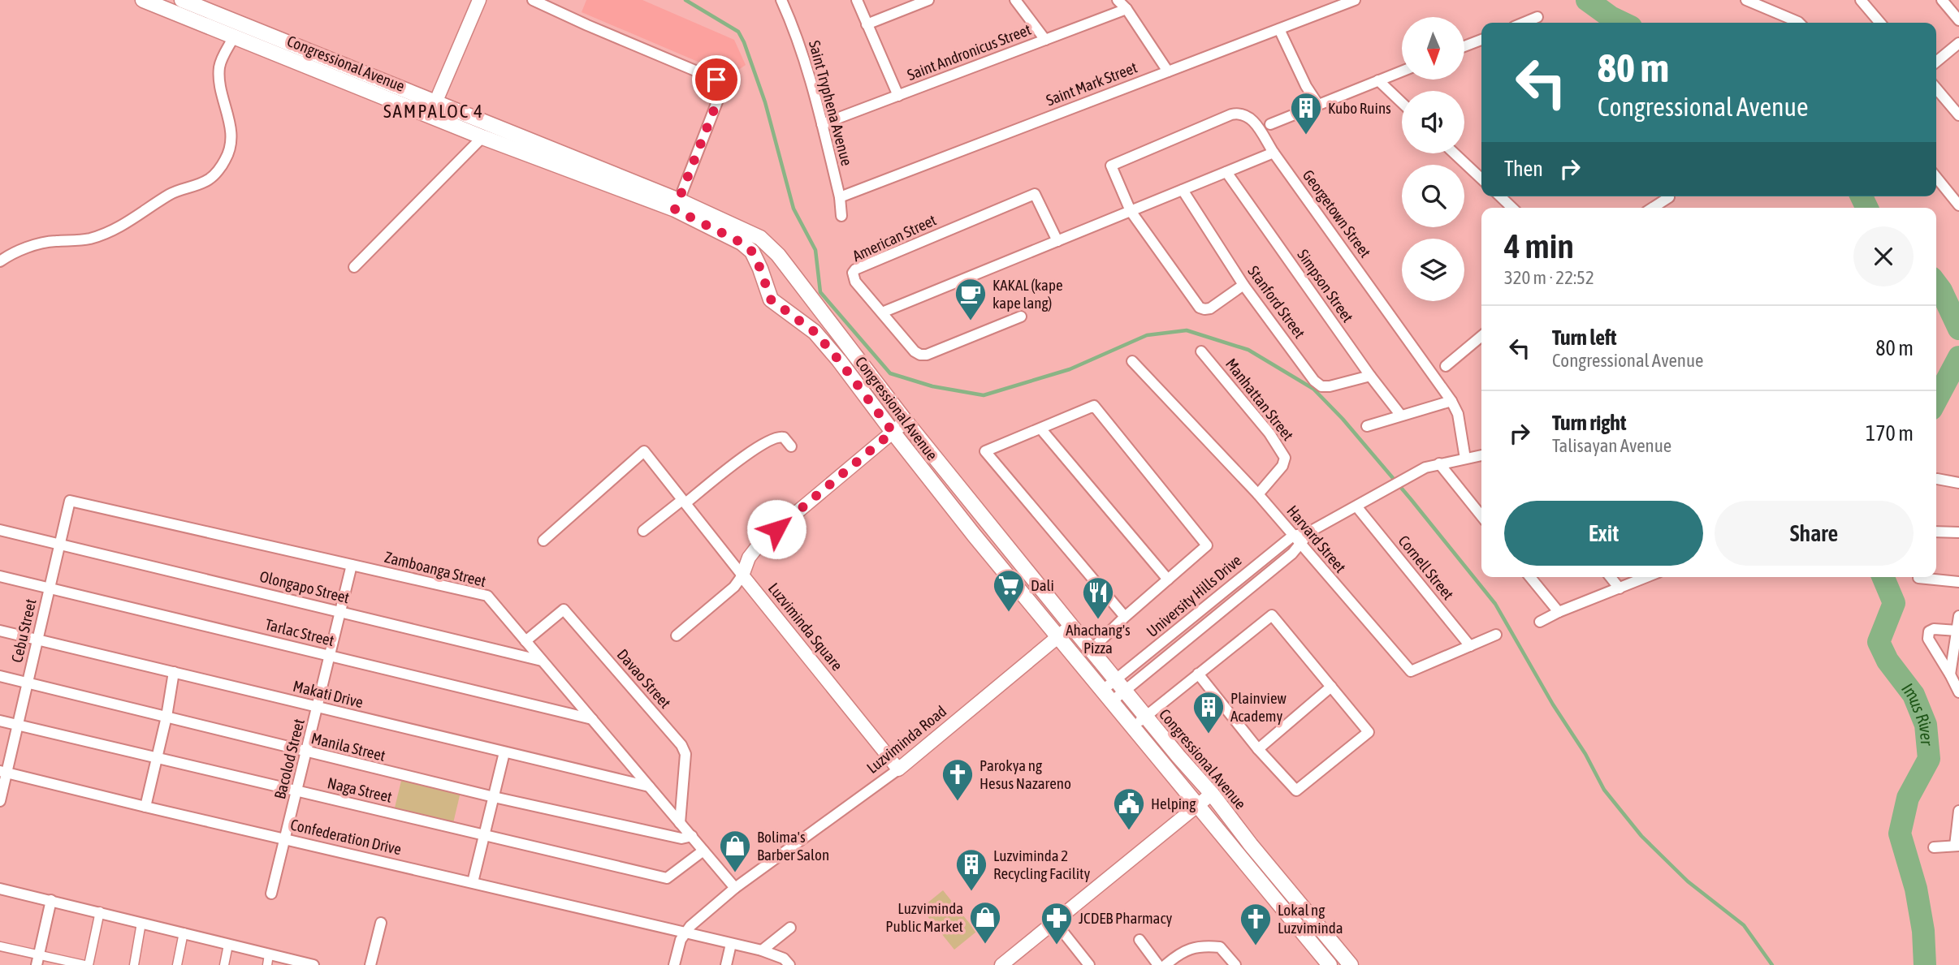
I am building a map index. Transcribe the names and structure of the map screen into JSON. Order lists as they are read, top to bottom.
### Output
{
  "streets": {
    "main road": ["Congressional Avenue"],
    "street": [
      "Saint Andronicus Street",
      "Saint Mark Street",
      "Saint Tryphena Avenue",
      "Georgetown Street",
      "American Street",
      "Simpson Street",
      "Stanford Street",
      "Manhattan Street",
      "Harvard Street",
      "Cornell Street",
      "Zamboanga Street",
      "Olongapo Street",
      "University Hills Drive",
      "Luzviminda Square",
      "Cebu Street",
      "Tarlac Street",
      "Davao Street",
      "Makati Drive",
      "Luzviminda Road",
      "Manila Street",
      "Bacolod Street",
      "Naga Street",
      "Confederation Drive"
    ]
  },
  "crossings": [
    ["Saint Andronicus Street", "Saint Tryphena Avenue"],
    ["Congressional Avenue", "University Hills Drive"],
    ["Congressional Avenue", "Luzviminda Road"],
    ["Saint Mark Street", "Saint Tryphena Avenue"],
    ["Georgetown Street", "University Hills Drive"],
    ["Simpson Street", "Stanford Street"],
    ["Manhattan Street", "Harvard Street"],
    ["Harvard Street", "Cornell Street"],
    ["Harvard Street", "University Hills Drive"],
    ["Cornell Street", "University Hills Drive"],
    ["Zamboanga Street", "Olongapo Street"],
    ["Zamboanga Street", "Cebu Street"],
    ["Zamboanga Street", "Tarlac Street"],
    ["Zamboanga Street", "Davao Street"],
    ["Zamboanga Street", "Makati Drive"],
    ["Zamboanga Street", "Luzviminda Road"],
    ["Zamboanga Street", "Manila Street"],
    ["Zamboanga Street", "Bacolod Street"],
    ["Zamboanga Street", "Naga Street"],
    ["Olongapo Street", "Cebu Street"],
    ["Olongapo Street", "Bacolod Street"],
    ["Luzviminda Square", "Luzviminda Road"],
    ["Cebu Street", "Tarlac Street"],
    ["Cebu Street", "Makati Drive"],
    ["Cebu Street", "Manila Street"],
    ["Cebu Street", "Naga Street"],
    ["Cebu Street", "Confederation Drive"],
    ["Tarlac Street", "Bacolod Street"],
    ["Makati Drive", "Bacolod Street"],
    ["Manila Street", "Bacolod Street"],
    ["Bacolod Street", "Naga Street"],
    ["Bacolod Street", "Confederation Drive"]
  ],
  "districts": ["SAMPALOC 4"],
  "water": ["Imus River"],
  "places": {
    "building": ["Kubo Ruins", "Plainview Academy", "Luzviminda 2 Recycling Facility"],
    "cafe": ["KAKAL (kape kape lang)"],
    "supermarket": ["Dali"],
    "restaurant": ["Ahachang's Pizza"],
    "church": ["Parokya ng Hesus Nazareno", "Lokal ng Luzviminda"],
    "public building": ["Helping"],
    "shop": ["Bolima's Barber Salon", "Luzviminda Public Market"],
    "pharmacy": ["JCDEB Pharmacy"]
  },
  "north": "bottom",
  "page": {
    "turn": ["80 m", "Congressional Avenue"],
    "then": "Then",
    "heading": ["4 min", "320 m · 22:52"],
    "list": [
      {
        "name": "Turn left",
        "note": "Congressional Avenue",
        "value": "80 m"
      },
      {
        "name": "Turn right",
        "note": "Talisayan Avenue",
        "value": "170 m"
      }
    ],
    "buttons": ["Exit", "Share"]
  }
}
